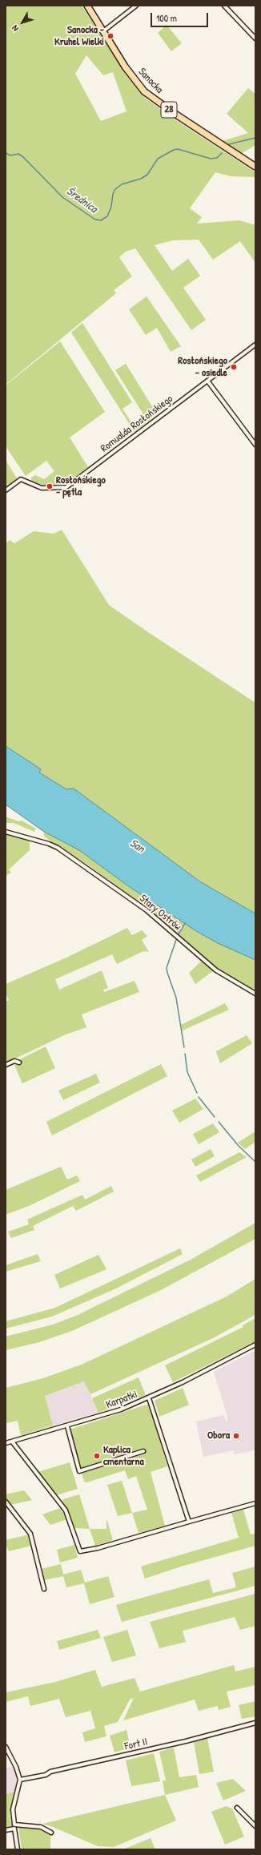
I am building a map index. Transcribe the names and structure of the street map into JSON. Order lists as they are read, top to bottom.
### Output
{
  "streets": {
    "main road": ["Sanocka", "28"],
    "street": [
      "Romualda Rosłońskiego",
      "Stary Ostrów",
      "Karpatki",
      "Fort II"
    ]
  },
  "water": ["Średnica", "San"],
  "places": [
    "Sanocka - Kruhel Wielki",
    "Rosłońskiego - osiedle",
    "Rosłońskiego - pętla",
    "Obora",
    "Kaplica cmentarna"
  ],
  "scale_bar": "100 m",
  "north": "bottom left"
}
